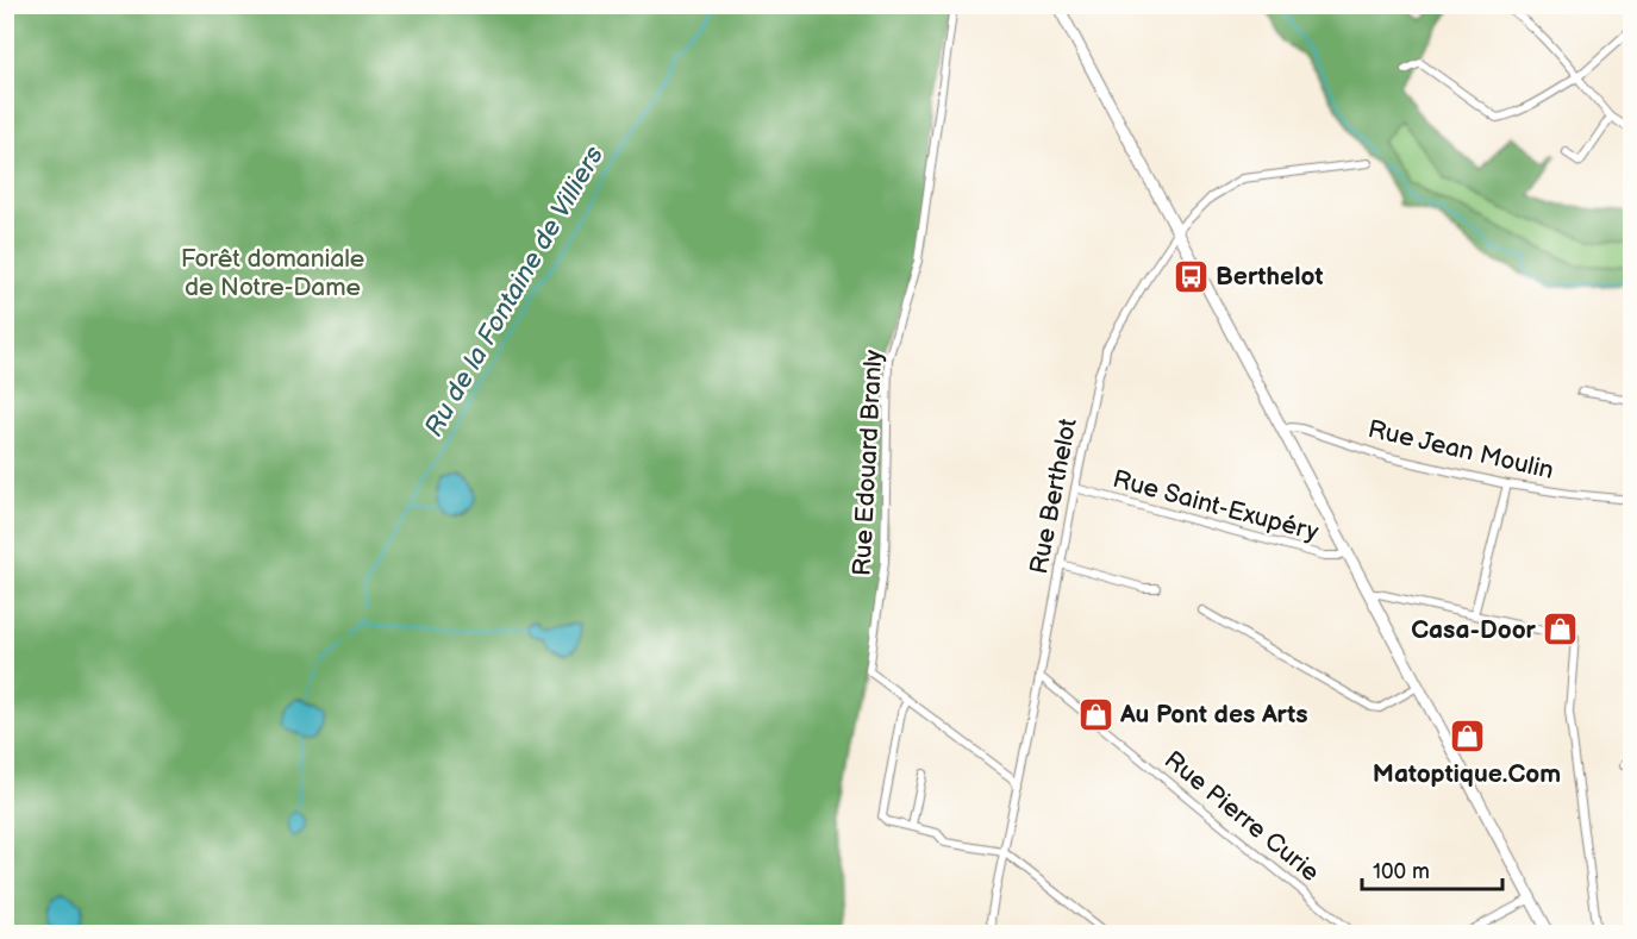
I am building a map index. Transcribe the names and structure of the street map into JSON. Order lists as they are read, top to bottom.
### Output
{
  "streets": {
    "street": [
      "Rue Jean Moulin",
      "Rue Edouard Branly",
      "Rue Berthelot",
      "Rue Saint-Exupéry",
      "Rue Pierre Curie"
    ]
  },
  "crossings": [
    ["Rue Berthelot", "Rue Saint-Exupéry"],
    ["Rue Berthelot", "Rue Pierre Curie"]
  ],
  "water": ["Ru de la Fontaine de Villiers"],
  "parks": ["Forêt domaniale de Notre-Dame"],
  "places": {
    "bus stop": ["Berthelot"],
    "shop": ["Casa-Door", "Au Pont des Arts", "Matoptique.Com"]
  },
  "scale_bar": "100 m"
}
